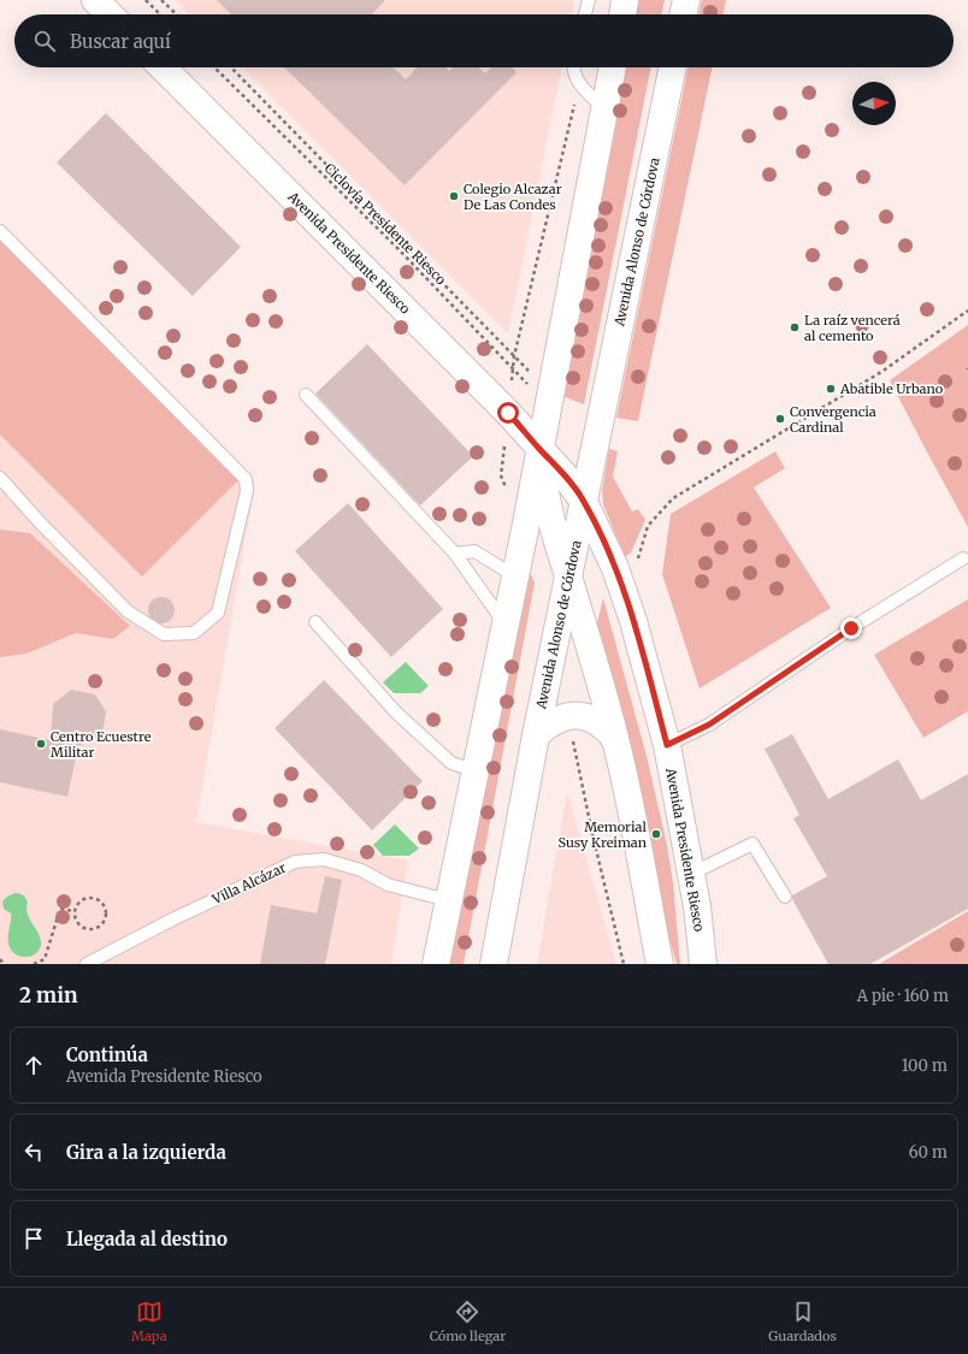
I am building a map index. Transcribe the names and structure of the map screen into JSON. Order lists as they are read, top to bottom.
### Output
{
  "streets": {
    "main road": ["Avenida Alonso de Córdova", "Avenida Presidente Riesco"],
    "lane": ["Villa Alcázar"],
    "path": ["Ciclovía Presidente Riesco"]
  },
  "crossings": [
    ["Avenida Alonso de Córdova", "Avenida Presidente Riesco"]
  ],
  "places": [
    "Colegio Alcazar De Las Condes",
    "La raíz vencerá al cemento",
    "Abatible Urbano",
    "Convergencia Cardinal",
    "Centro Ecuestre Militar",
    "Memorial Susy Kreiman"
  ],
  "north": "right",
  "page": {
    "search": "Buscar aquí",
    "heading": ["2 min", "A pie · 160 m"],
    "list": [
      ["Continúa", "Avenida Presidente Riesco", "100 m"],
      ["Gira a la izquierda", "60 m"],
      "Llegada al destino"
    ],
    "nav": ["Mapa", "Cómo llegar", "Guardados"]
  }
}
